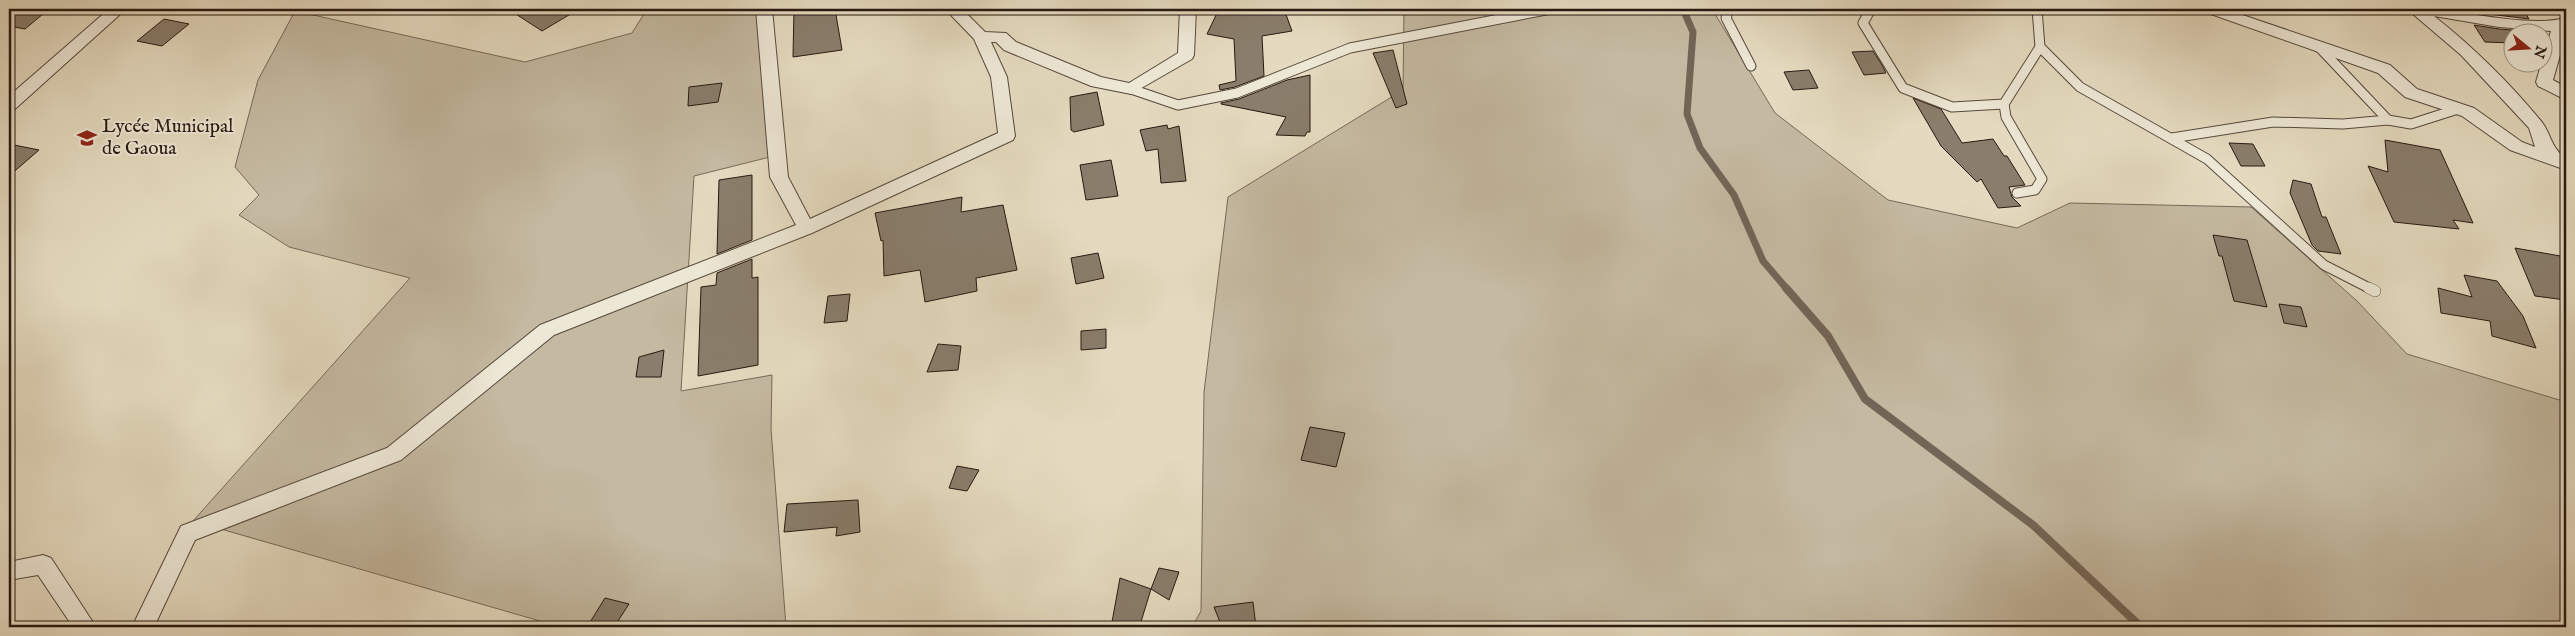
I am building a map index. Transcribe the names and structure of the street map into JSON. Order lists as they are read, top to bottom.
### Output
{
  "places": {
    "school or university": ["Lycée Municipal de Gaoua"]
  },
  "north": "right"
}
